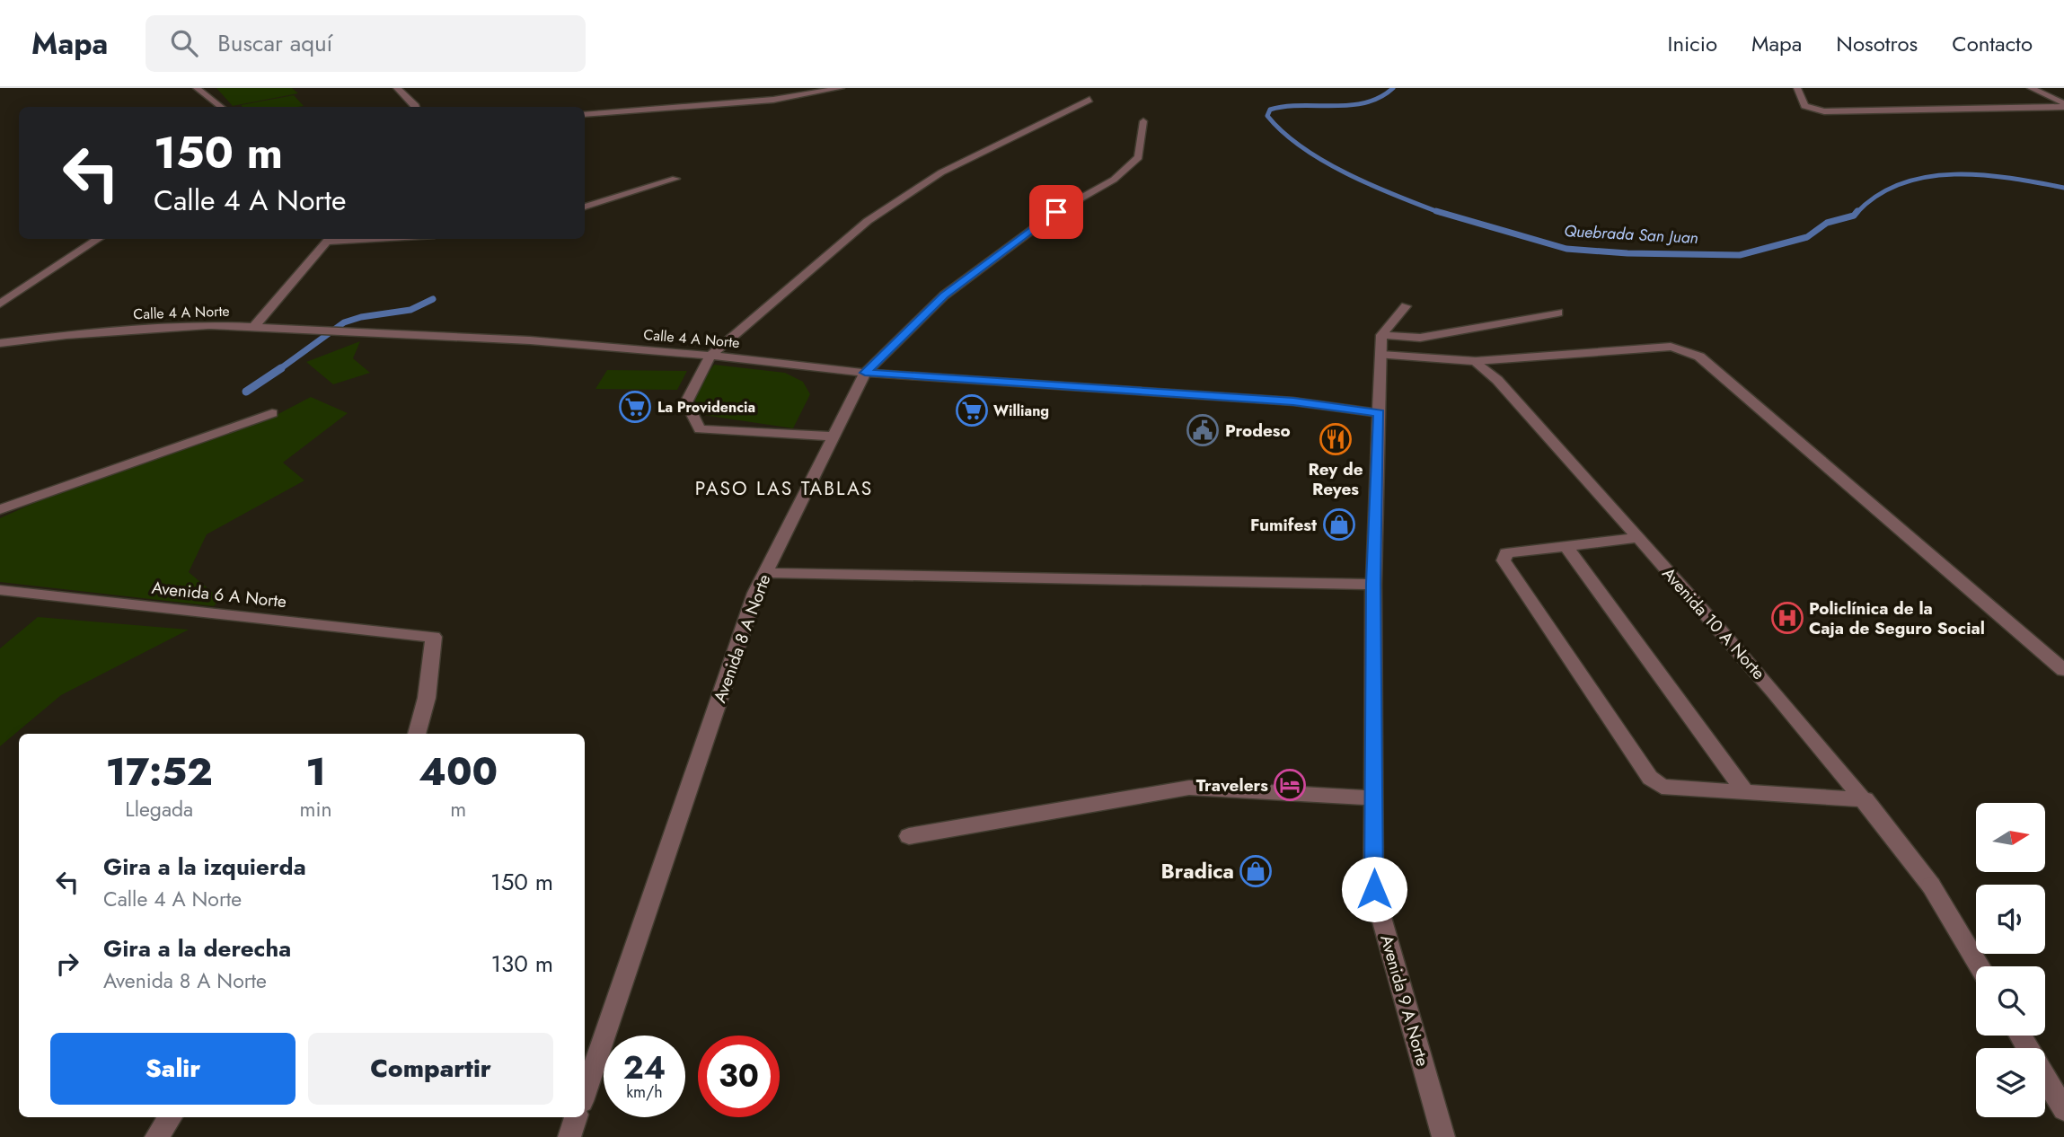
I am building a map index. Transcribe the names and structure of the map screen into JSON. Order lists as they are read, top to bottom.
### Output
{
  "streets": {
    "street": [
      "Calle 4 A Norte",
      "Avenida 6 A Norte",
      "Avenida 10 A Norte",
      "Avenida 8 A Norte",
      "Avenida 9 A Norte"
    ]
  },
  "crossings": [
    ["Calle 4 A Norte", "Avenida 8 A Norte"],
    ["Calle 4 A Norte", "Avenida 9 A Norte"]
  ],
  "districts": ["PASO LAS TABLAS"],
  "water": ["Quebrada San Juan"],
  "places": {
    "supermarket": ["La Providencia", "Williang"],
    "public building": ["Prodeso"],
    "restaurant": ["Rey de Reyes"],
    "shop": ["Fumifest", "Bradica"],
    "hospital": ["Policlínica de la Caja de Seguro Social"],
    "hotel": ["Travelers"]
  },
  "north": "right",
  "page": {
    "header": "Mapa",
    "search": "Buscar aquí",
    "nav": [
      "Inicio",
      "Mapa",
      "Nosotros",
      "Contacto"
    ],
    "turn": ["150 m", "Calle 4 A Norte"],
    "eta": [
      "17:52",
      "Llegada",
      "1",
      "min",
      "400",
      "m"
    ],
    "list": [
      {
        "name": "Gira a la izquierda",
        "note": "Calle 4 A Norte",
        "value": "150 m"
      },
      {
        "name": "Gira a la derecha",
        "note": "Avenida 8 A Norte",
        "value": "130 m"
      }
    ],
    "buttons": ["Salir", "Compartir"],
    "speed": "24 km/h",
    "limit": "30"
  }
}
